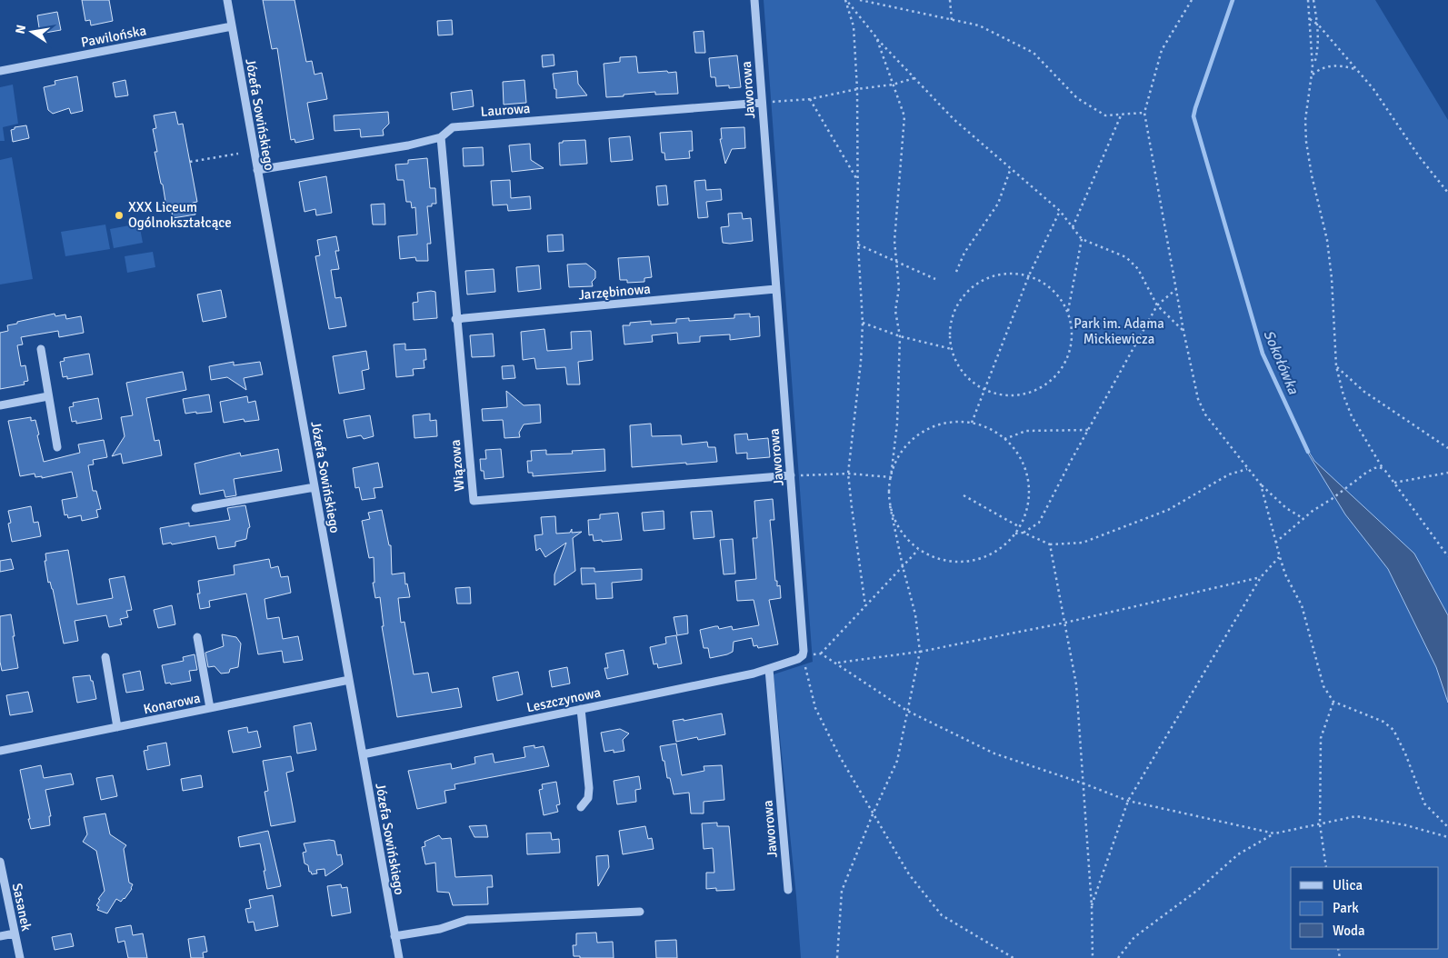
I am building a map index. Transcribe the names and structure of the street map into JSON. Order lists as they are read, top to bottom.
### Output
{
  "streets": {
    "street": [
      "Pawilońska",
      "Jaworowa",
      "Laurowa",
      "Józefa Sowińskiego",
      "Jarzębinowa",
      "Wiązowa",
      "Leszczynowa",
      "Konarowa",
      "Sasanek"
    ]
  },
  "crossings": [
    ["Pawilońska", "Józefa Sowińskiego"],
    ["Jaworowa", "Laurowa"],
    ["Jaworowa", "Jarzębinowa"],
    ["Jaworowa", "Wiązowa"],
    ["Jaworowa", "Leszczynowa"],
    ["Laurowa", "Józefa Sowińskiego"],
    ["Laurowa", "Wiązowa"],
    ["Józefa Sowińskiego", "Leszczynowa"],
    ["Józefa Sowińskiego", "Konarowa"],
    ["Jarzębinowa", "Wiązowa"]
  ],
  "water": ["Sokołówka"],
  "parks": ["Park im. Adama Mickiewicza"],
  "places": ["XXX Liceum Ogólnokształcące"],
  "legend": ["Ulica", "Park", "Woda"],
  "north": "left"
}
